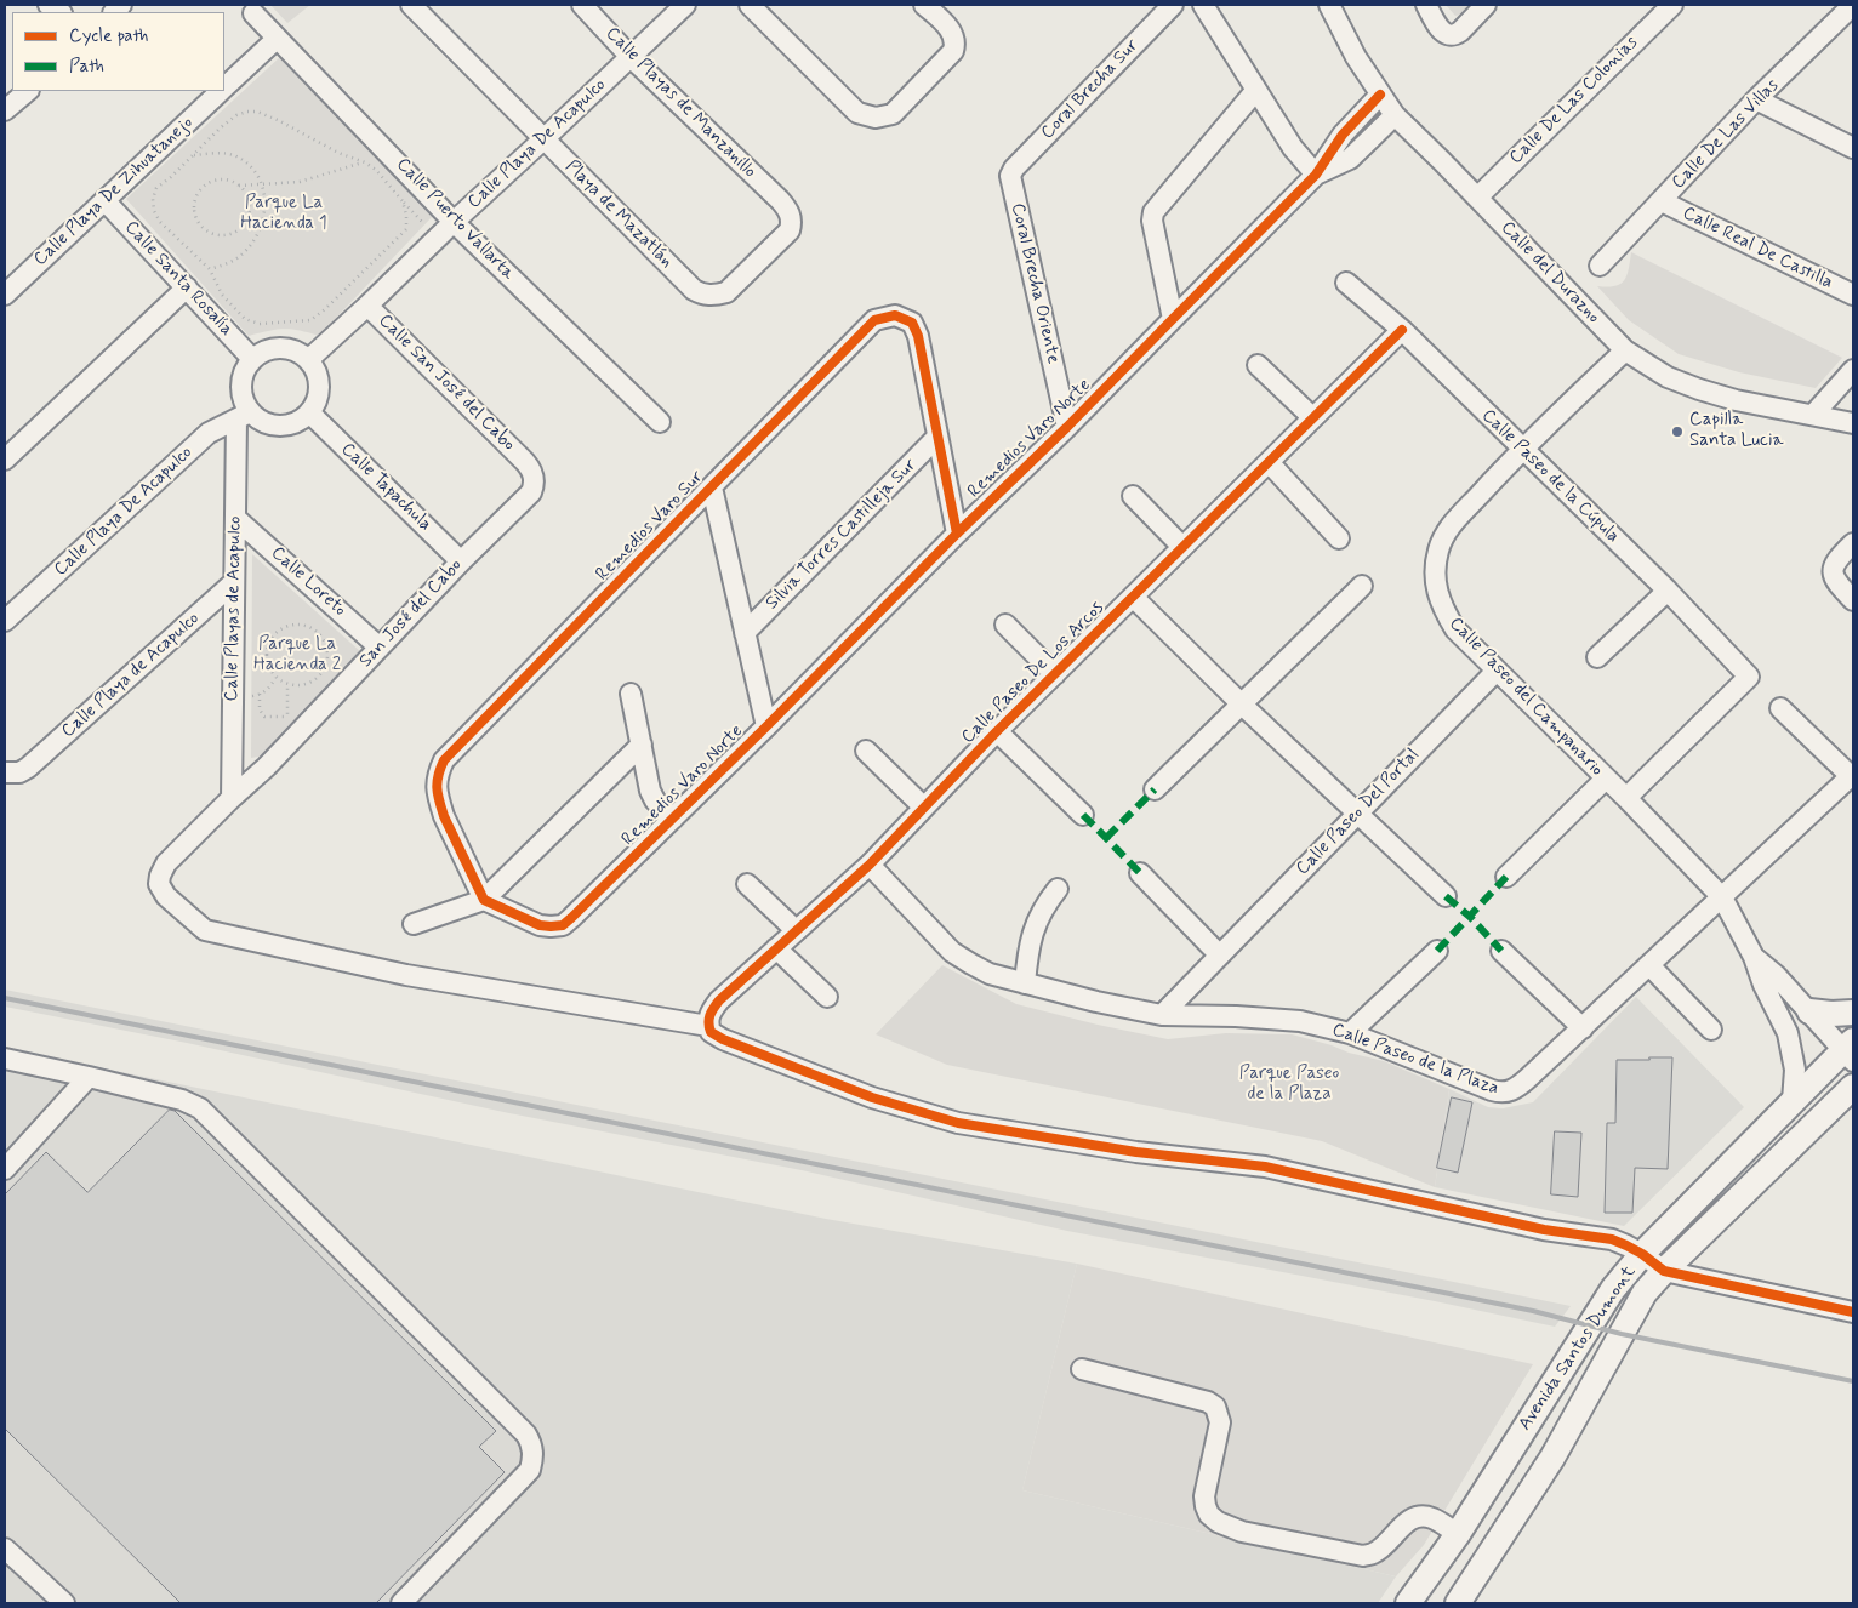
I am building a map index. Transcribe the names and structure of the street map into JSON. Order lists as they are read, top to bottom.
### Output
{
  "streets": {
    "main road": ["Avenida Santos Dumont"],
    "street": [
      "Coral Brecha Sur",
      "Calle De Las Colonias",
      "Calle Playas de Manzanillo",
      "Calle De Las Villas",
      "Calle Playa De Acapulco",
      "Calle Playa De Zihuatanejo",
      "Playa de Mazatlán",
      "Calle Puerto Vallarta",
      "Calle Real De Castilla",
      "Calle del Durazno",
      "Calle Santa Rosalía",
      "Coral Brecha Oriente",
      "Calle San José del Cabo",
      "Remedios Varo Norte",
      "Calle Paseo de la Cúpula",
      "Calle Tapachula",
      "Remedios Varo Sur",
      "Silvia Torres Castilleja Sur",
      "Calle Loreto",
      "Calle Playas de Acapulco",
      "San José del Cabo",
      "Calle Paseo De Los Arcos",
      "Calle Playa de Acapulco",
      "Calle Paseo del Campanario",
      "Calle Paseo Del Portal",
      "Calle Paseo de la Plaza"
    ]
  },
  "crossings": [
    ["Coral Brecha Sur", "Coral Brecha Oriente"],
    ["Calle De Las Colonias", "Calle del Durazno"],
    ["Calle Playas de Manzanillo", "Calle Playa De Acapulco"],
    ["Calle Playas de Manzanillo", "Playa de Mazatlán"],
    ["Calle De Las Villas", "Calle Real De Castilla"],
    ["Calle Playa De Acapulco", "Playa de Mazatlán"],
    ["Calle Playa De Acapulco", "Calle Puerto Vallarta"],
    ["Calle Playa De Acapulco", "Calle Santa Rosalía"],
    ["Calle Playa De Acapulco", "Calle San José del Cabo"],
    ["Calle Playa De Acapulco", "Calle Tapachula"],
    ["Calle Playa De Acapulco", "Calle Playas de Acapulco"],
    ["Calle Playa De Zihuatanejo", "Calle Puerto Vallarta"],
    ["Calle Playa De Zihuatanejo", "Calle Santa Rosalía"],
    ["Calle del Durazno", "Remedios Varo Norte"],
    ["Calle del Durazno", "Calle Paseo del Campanario"],
    ["Calle Santa Rosalía", "Calle Tapachula"],
    ["Calle Santa Rosalía", "Calle Playas de Acapulco"],
    ["Coral Brecha Oriente", "Remedios Varo Norte"],
    ["Calle San José del Cabo", "San José del Cabo"],
    ["Remedios Varo Norte", "Remedios Varo Sur"],
    ["Calle Paseo de la Cúpula", "Calle Paseo De Los Arcos"],
    ["Calle Paseo de la Cúpula", "Calle Paseo del Campanario"],
    ["Calle Tapachula", "Calle Playas de Acapulco"],
    ["Calle Tapachula", "San José del Cabo"],
    ["Remedios Varo Sur", "Silvia Torres Castilleja Sur"],
    ["Calle Loreto", "Calle Playas de Acapulco"],
    ["Calle Loreto", "San José del Cabo"],
    ["Calle Playas de Acapulco", "San José del Cabo"],
    ["Calle Playas de Acapulco", "Calle Playa de Acapulco"],
    ["San José del Cabo", "Calle Paseo De Los Arcos"],
    ["Calle Paseo De Los Arcos", "Calle Paseo de la Plaza"],
    ["Calle Paseo del Campanario", "Calle Paseo Del Portal"],
    ["Calle Paseo del Campanario", "Calle Paseo de la Plaza"],
    ["Calle Paseo Del Portal", "Calle Paseo de la Plaza"]
  ],
  "parks": ["Parque La Hacienda 1", "Parque La Hacienda 2", "Parque Paseo de la Plaza"],
  "places": ["Capilla Santa Lucia"],
  "legend": ["Cycle path", "Path"]
}
